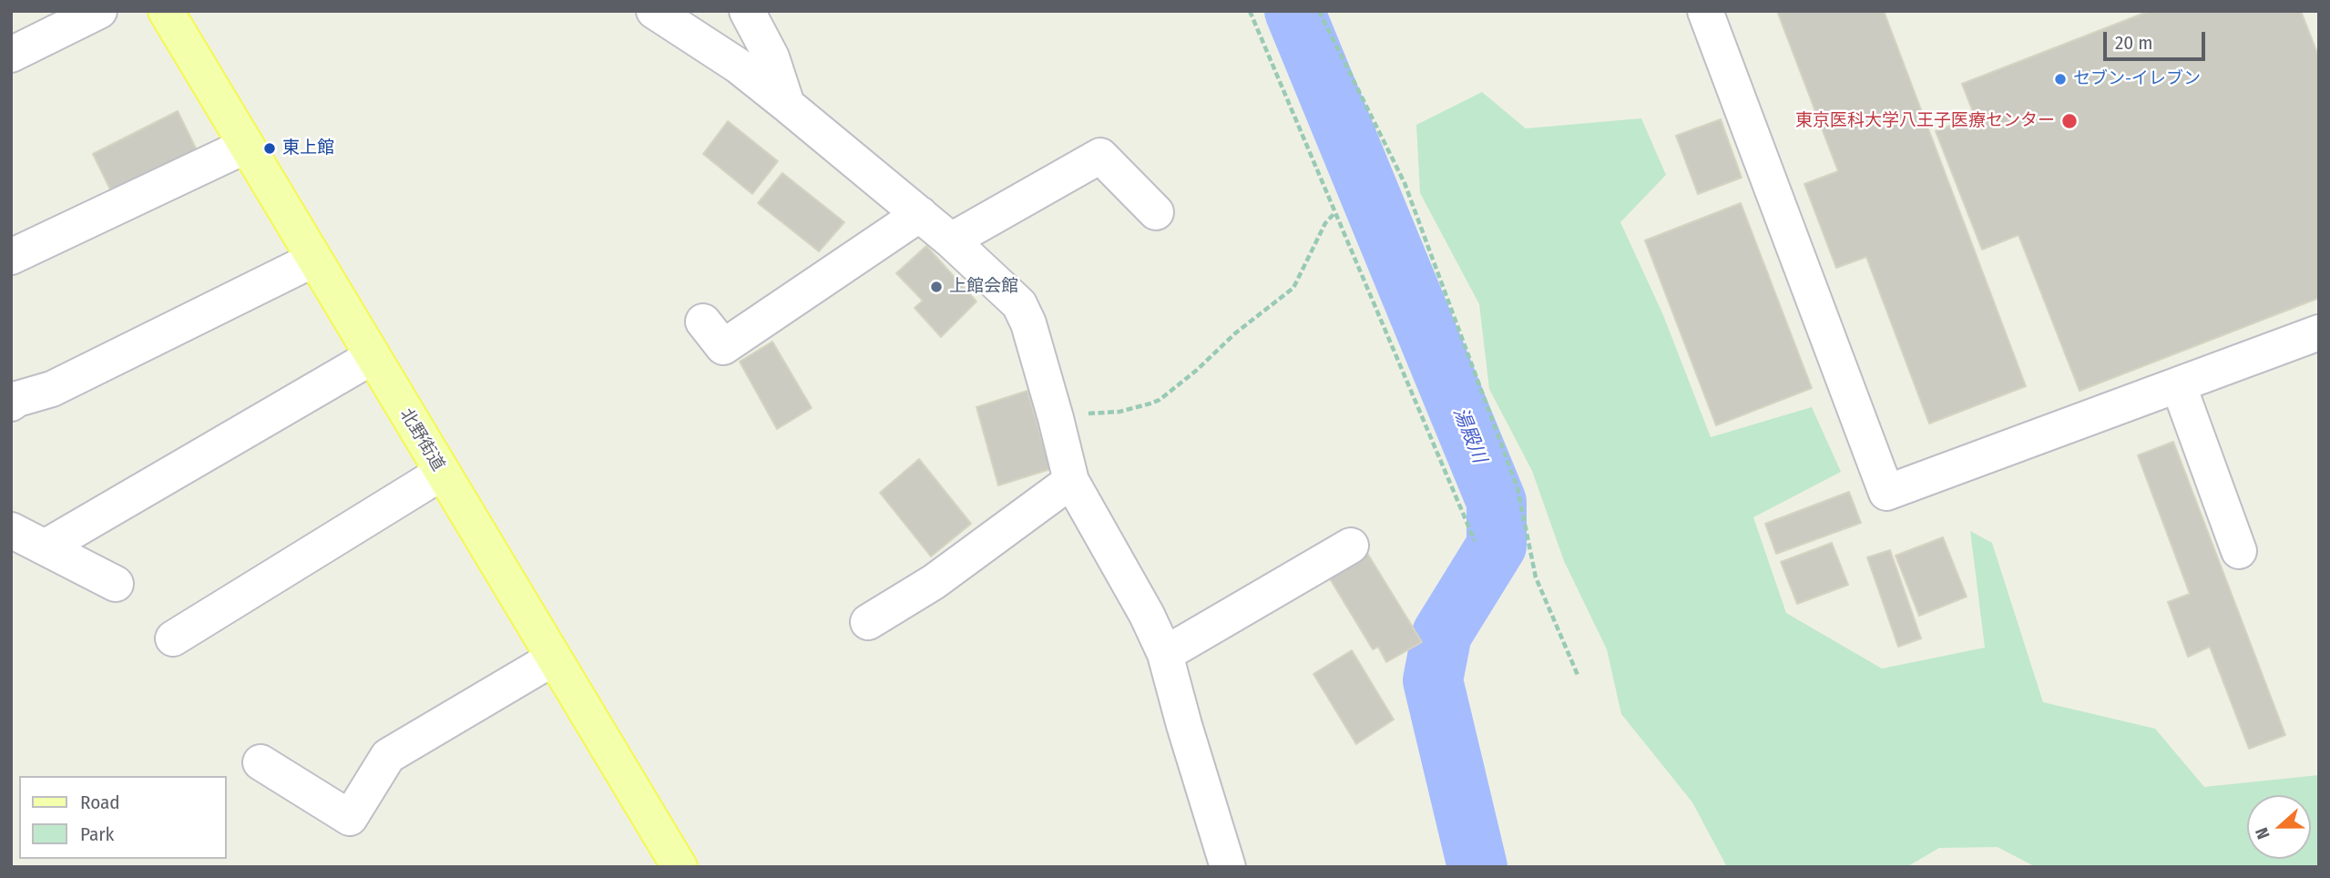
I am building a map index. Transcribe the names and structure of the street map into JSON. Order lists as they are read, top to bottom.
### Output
{
  "streets": {
    "main road": ["北野街道"]
  },
  "water": ["湯殿川"],
  "places": [
    "セブン-イレブン",
    "東京医科大学八王子医療センター",
    "東上館",
    "上館会館"
  ],
  "legend": ["Road", "Park"],
  "scale_bar": "20 m",
  "north": "left"
}
